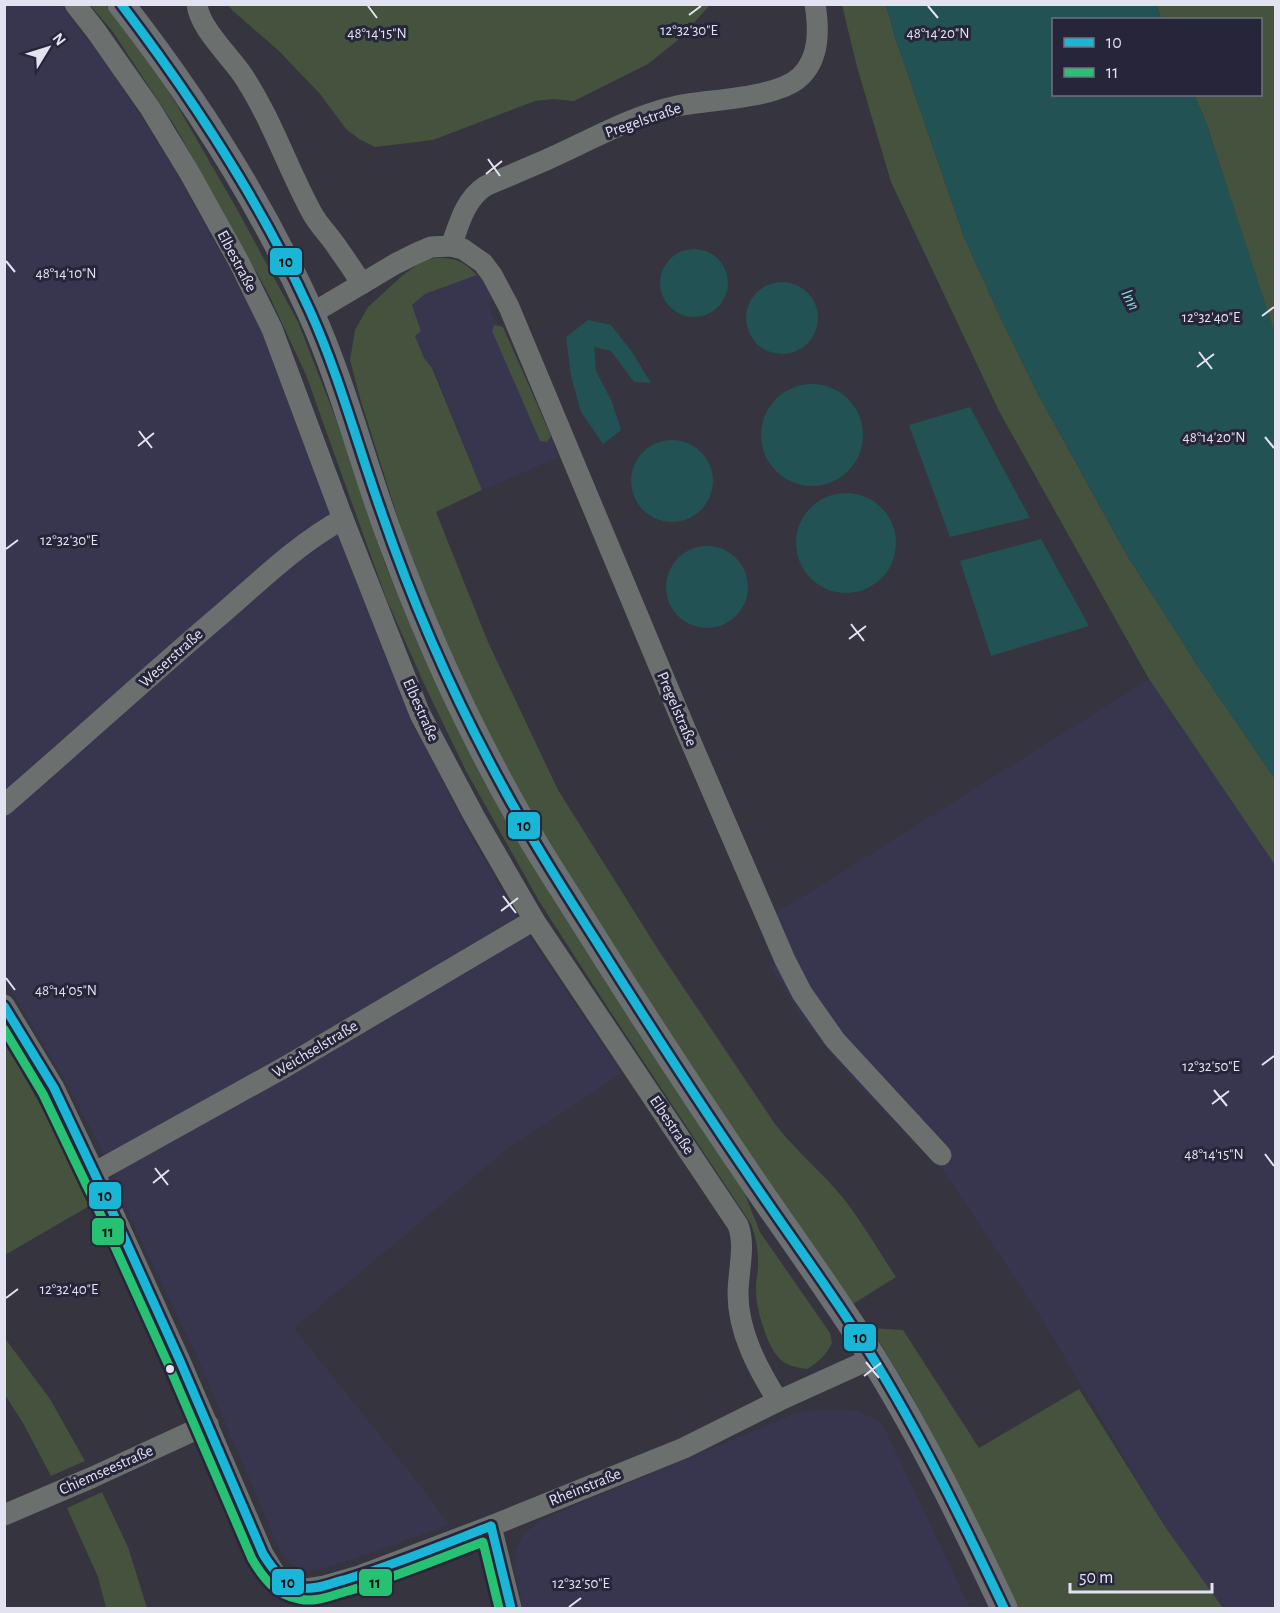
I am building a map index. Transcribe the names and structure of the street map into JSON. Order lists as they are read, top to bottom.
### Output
{
  "streets": {
    "street": [
      "Pregelstraße",
      "Elbestraße",
      "Weserstraße",
      "Weichselstraße",
      "Chiemseestraße",
      "Rheinstraße"
    ]
  },
  "crossings": [
    ["Elbestraße", "Weserstraße"],
    ["Elbestraße", "Weichselstraße"],
    ["Elbestraße", "Rheinstraße"],
    ["Chiemseestraße", "Rheinstraße"]
  ],
  "water": ["Inn"],
  "lines": ["transit line 10", "transit line 11"],
  "legend": ["10", "11"],
  "scale_bar": "50 m",
  "north": "top right",
  "coordinates": [
    "12°32'30\"E",
    "48°14'20\"N",
    "48°14'15\"N",
    "48°14'10\"N",
    "12°32'40\"E",
    "48°14'05\"N",
    "12°32'50\"E"
  ]
}
